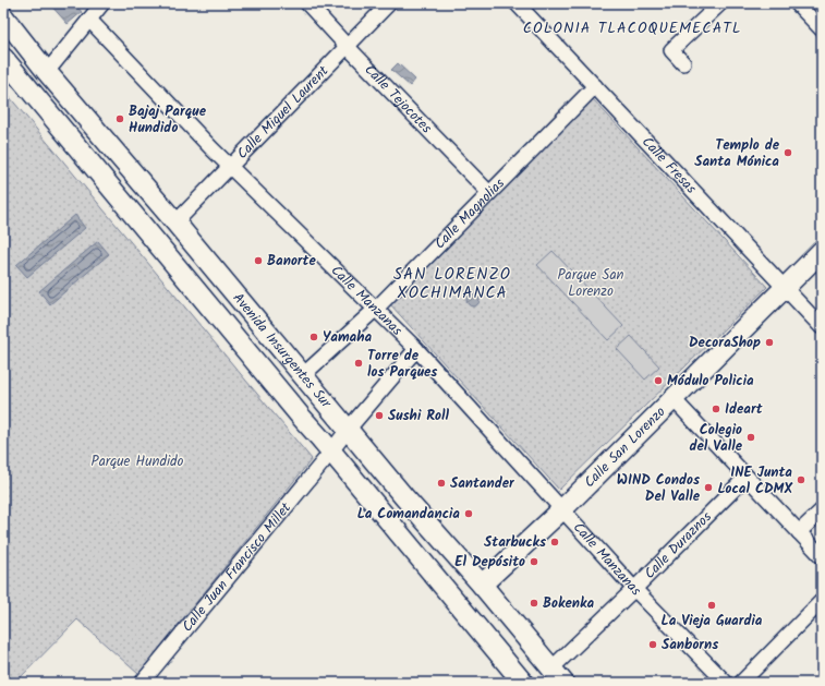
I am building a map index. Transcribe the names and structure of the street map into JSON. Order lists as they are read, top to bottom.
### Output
{
  "streets": {
    "main road": ["Avenida Insurgentes Sur", "Calle San Lorenzo"],
    "street": [
      "Calle Tejocotes",
      "Calle Miguel Laurent",
      "Calle Fresas",
      "Calle Magnolias",
      "Calle Manzanas",
      "Calle Duraznos",
      "Calle Juan Francisco Millet"
    ]
  },
  "crossings": [
    ["Calle Tejocotes", "Calle Miguel Laurent"],
    ["Calle Tejocotes", "Calle Magnolias"],
    ["Calle Miguel Laurent", "Calle Manzanas"],
    ["Calle Miguel Laurent", "Avenida Insurgentes Sur"],
    ["Calle Fresas", "Calle Magnolias"],
    ["Calle Fresas", "Calle San Lorenzo"],
    ["Calle Magnolias", "Calle Manzanas"],
    ["Calle Magnolias", "Avenida Insurgentes Sur"],
    ["Calle Manzanas", "Calle San Lorenzo"],
    ["Calle Manzanas", "Calle Duraznos"],
    ["Calle Manzanas", "Calle Juan Francisco Millet"],
    ["Avenida Insurgentes Sur", "Calle San Lorenzo"],
    ["Avenida Insurgentes Sur", "Calle Duraznos"],
    ["Avenida Insurgentes Sur", "Calle Juan Francisco Millet"]
  ],
  "districts": ["COLONIA TLACOQUEMECATL", "SAN LORENZO XOCHIMANCA"],
  "parks": ["Parque San Lorenzo", "Parque Hundido"],
  "places": [
    "Bajaj Parque Hundido",
    "Templo de Santa Mónica",
    "Banorte",
    "Yamaha",
    "DecoraShop",
    "Torre de los Parques",
    "Módulo Policia",
    "Ideart",
    "Sushi Roll",
    "Colegio del Valle",
    "INE Junta Local CDMX",
    "Santander",
    "WIND Condos Del Valle",
    "La Comandancia",
    "Starbucks",
    "El Depósito",
    "Bokenka",
    "La Vieja Guardia",
    "Sanborns"
  ]
}
